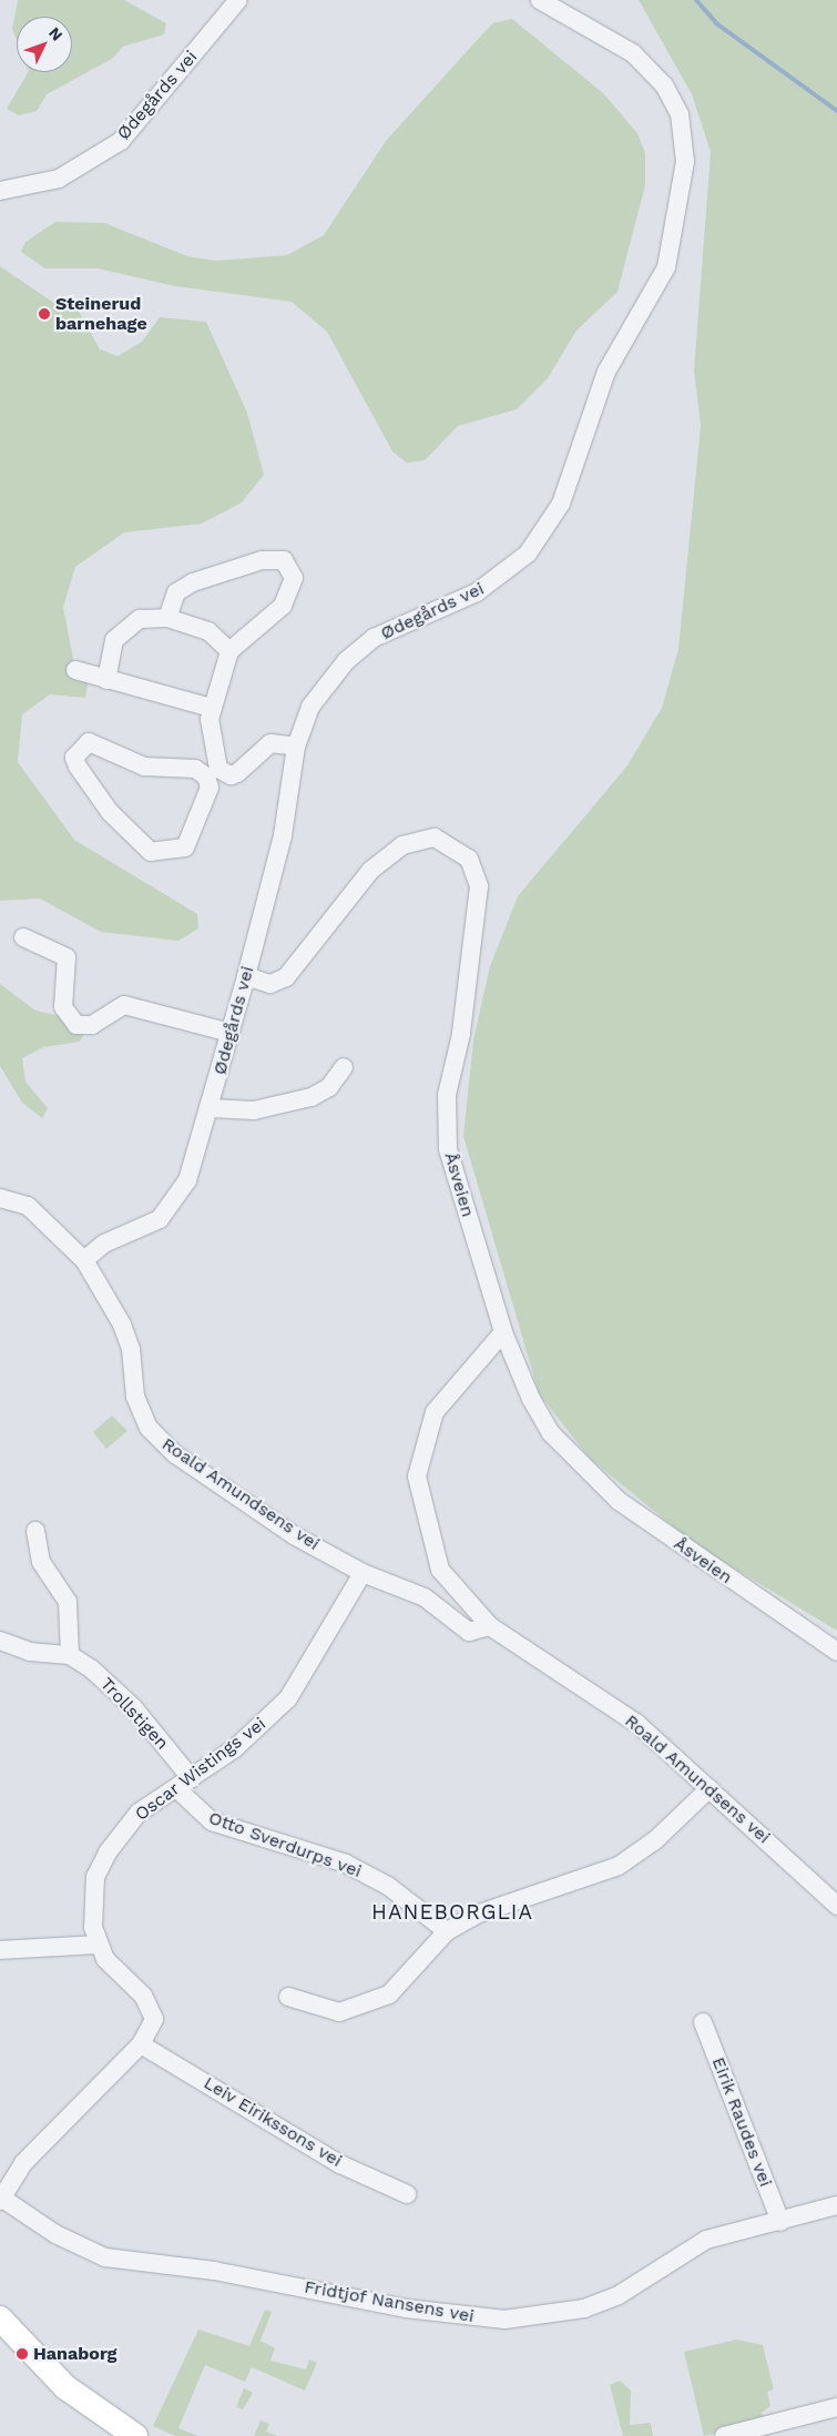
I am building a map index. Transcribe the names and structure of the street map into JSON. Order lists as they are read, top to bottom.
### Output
{
  "streets": {
    "street": [
      "Ødegårds vei",
      "Åsveien",
      "Roald Amundsens vei",
      "Trollstigen",
      "Oscar Wistings vei",
      "Otto Sverdurps vei",
      "Leiv Eirikssons vei",
      "Eirik Raudes vei",
      "Fridtjof Nansens vei"
    ]
  },
  "crossings": [
    ["Ødegårds vei", "Åsveien"],
    ["Ødegårds vei", "Roald Amundsens vei"],
    ["Roald Amundsens vei", "Oscar Wistings vei"],
    ["Trollstigen", "Oscar Wistings vei"],
    ["Trollstigen", "Otto Sverdurps vei"],
    ["Oscar Wistings vei", "Otto Sverdurps vei"],
    ["Oscar Wistings vei", "Leiv Eirikssons vei"],
    ["Oscar Wistings vei", "Fridtjof Nansens vei"],
    ["Eirik Raudes vei", "Fridtjof Nansens vei"]
  ],
  "districts": ["HANEBORGLIA"],
  "places": ["Steinerud barnehage", "Hanaborg"],
  "north": "top right"
}
